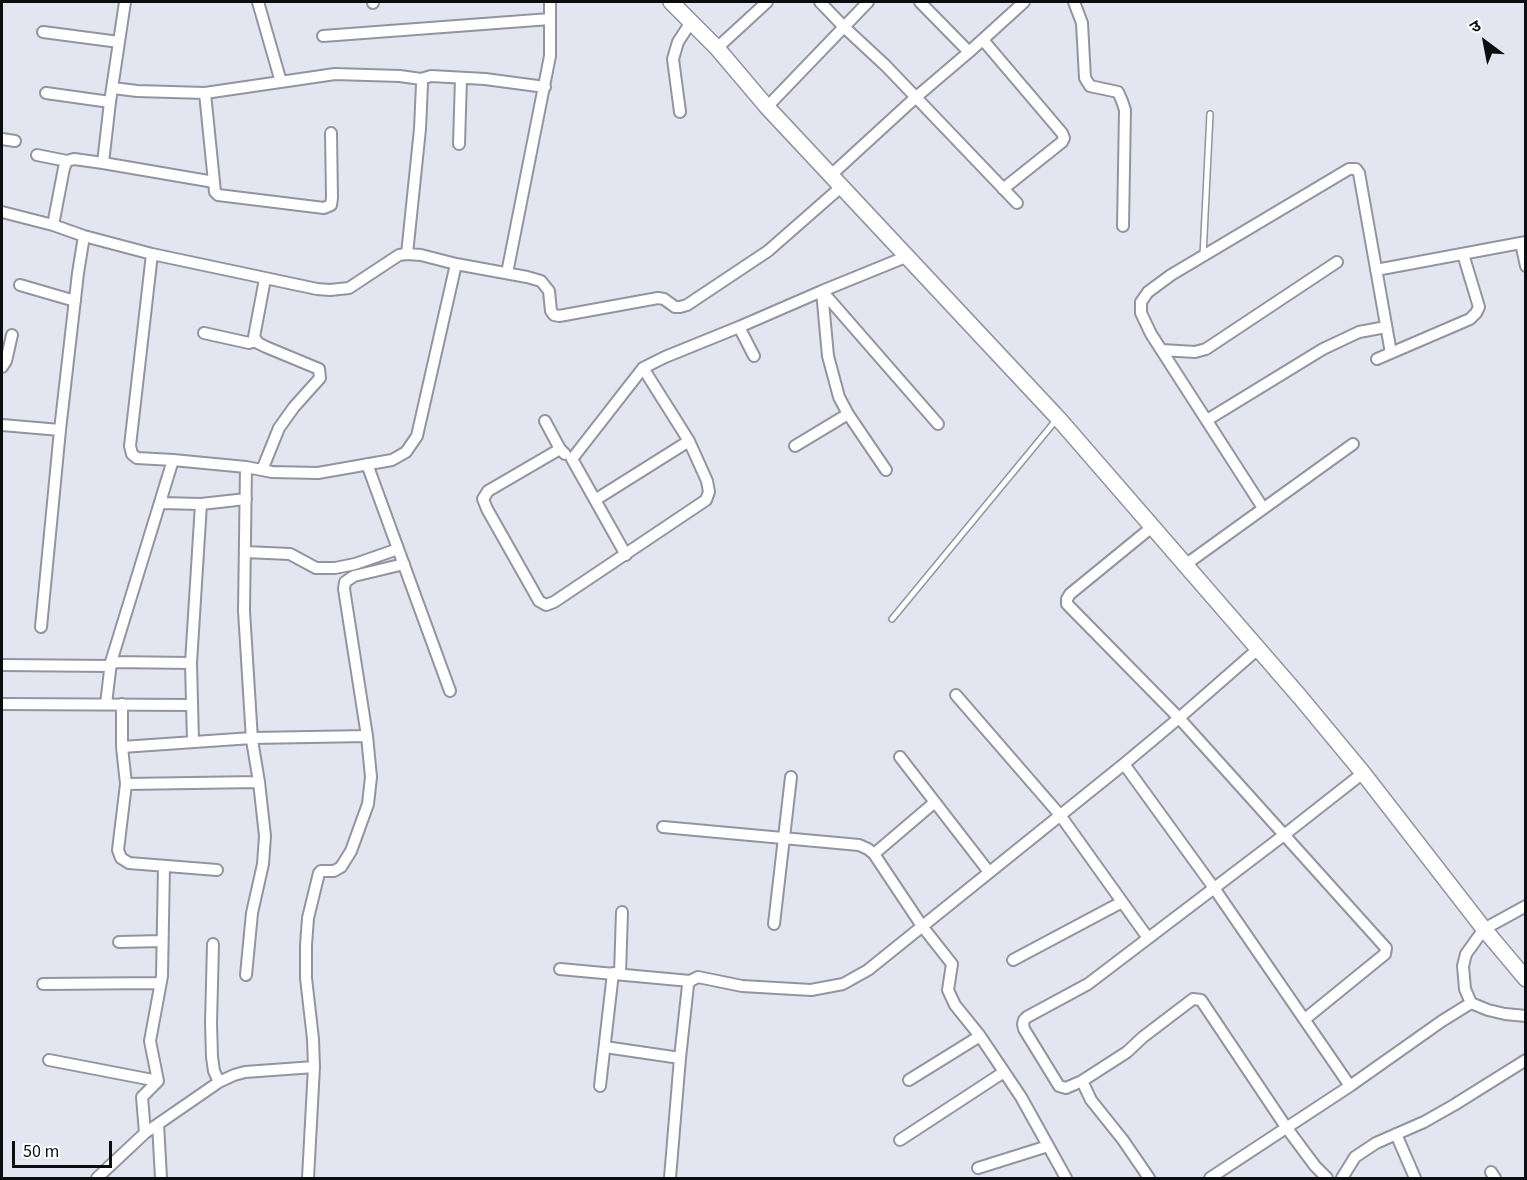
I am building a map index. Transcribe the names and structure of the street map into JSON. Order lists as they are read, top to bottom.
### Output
{
  "scale_bar": "50 m",
  "north": "top left"
}
